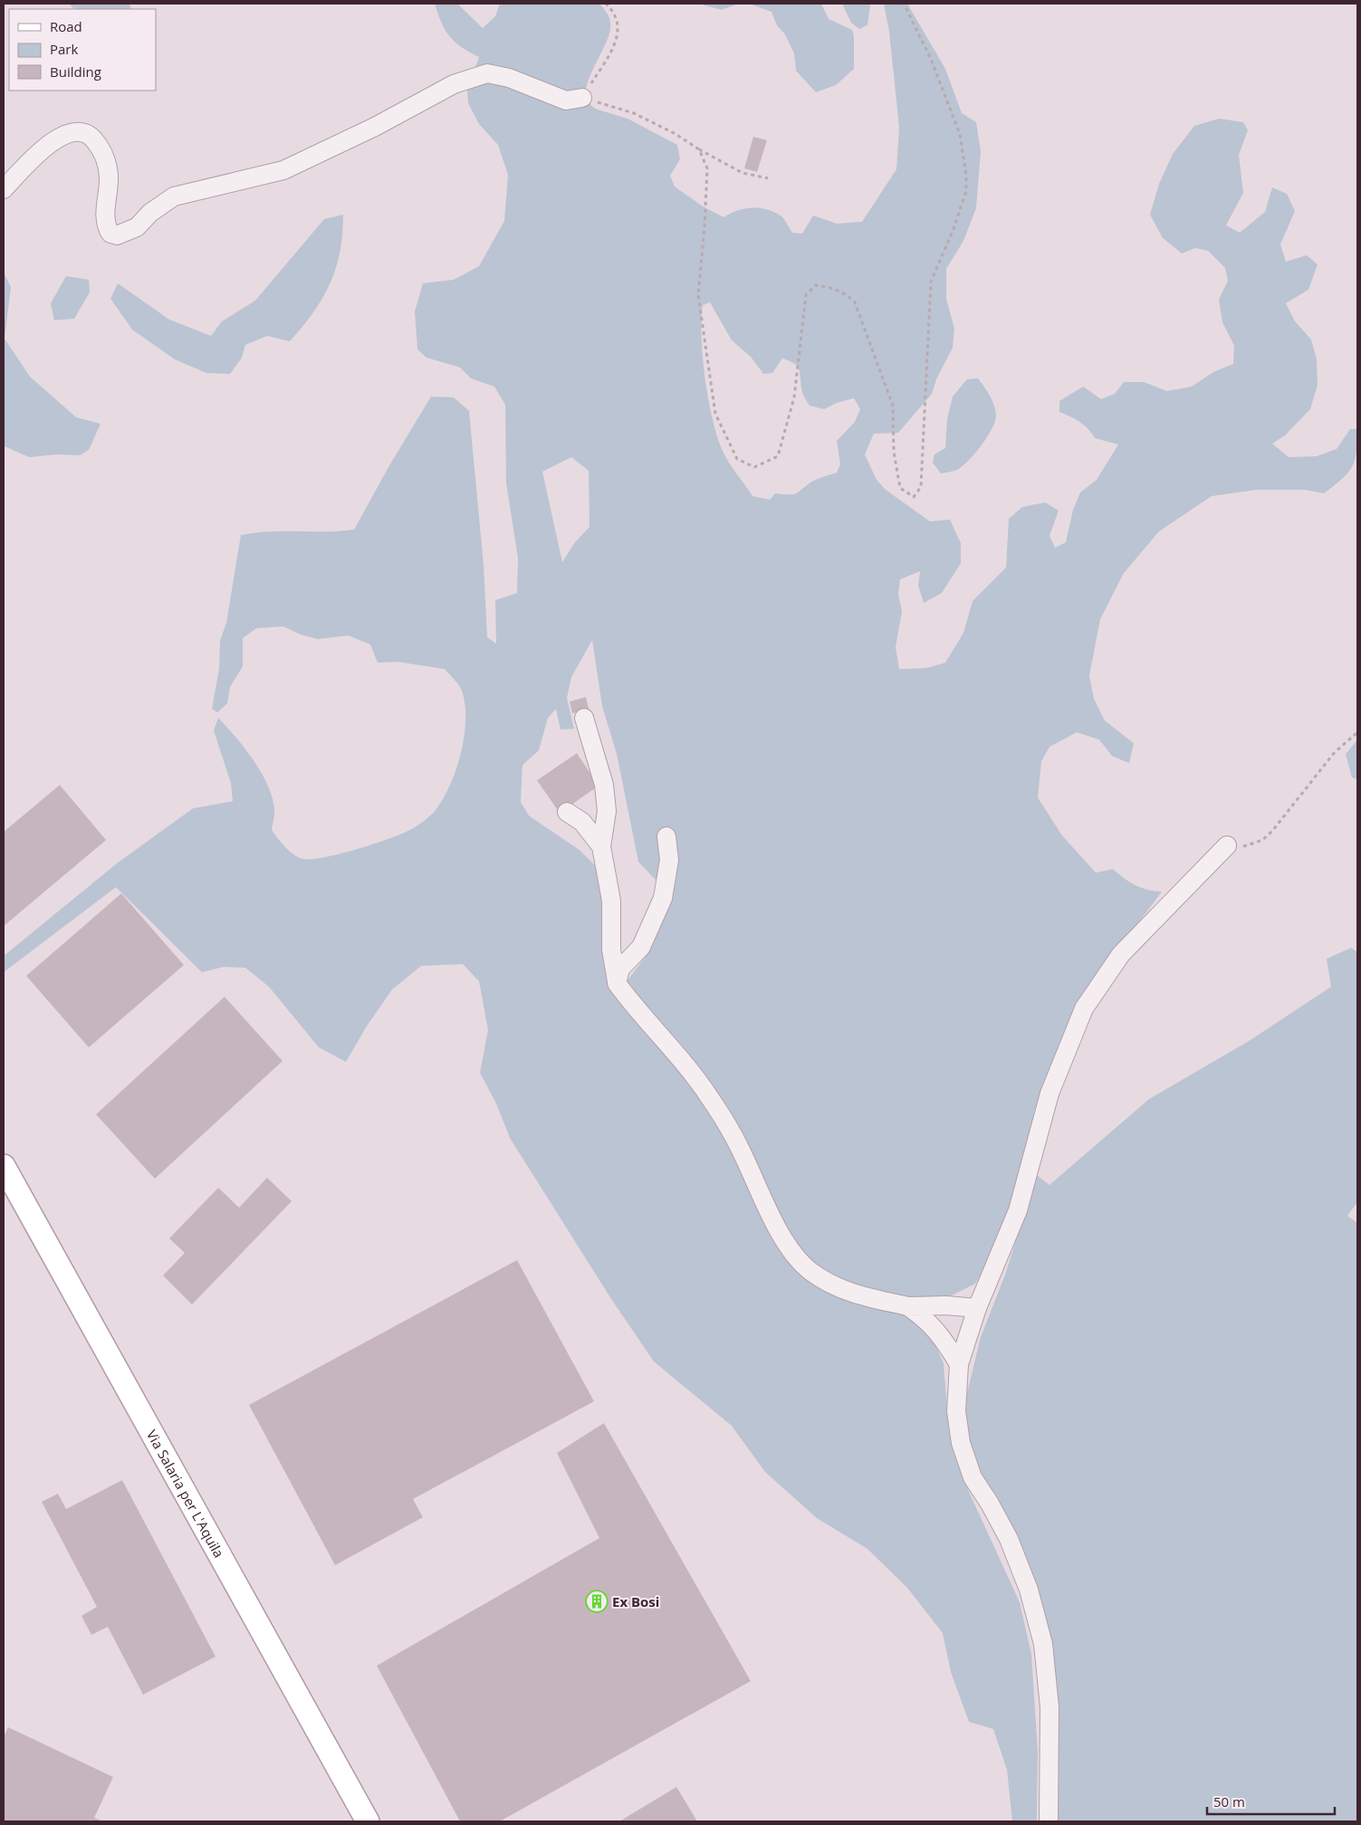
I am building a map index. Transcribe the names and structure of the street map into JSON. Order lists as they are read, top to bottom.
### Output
{
  "streets": {
    "main road": ["Via Salaria per L'Aquila"]
  },
  "places": {
    "building": ["Ex Bosi"]
  },
  "legend": ["Road", "Park", "Building"],
  "scale_bar": "50 m"
}
